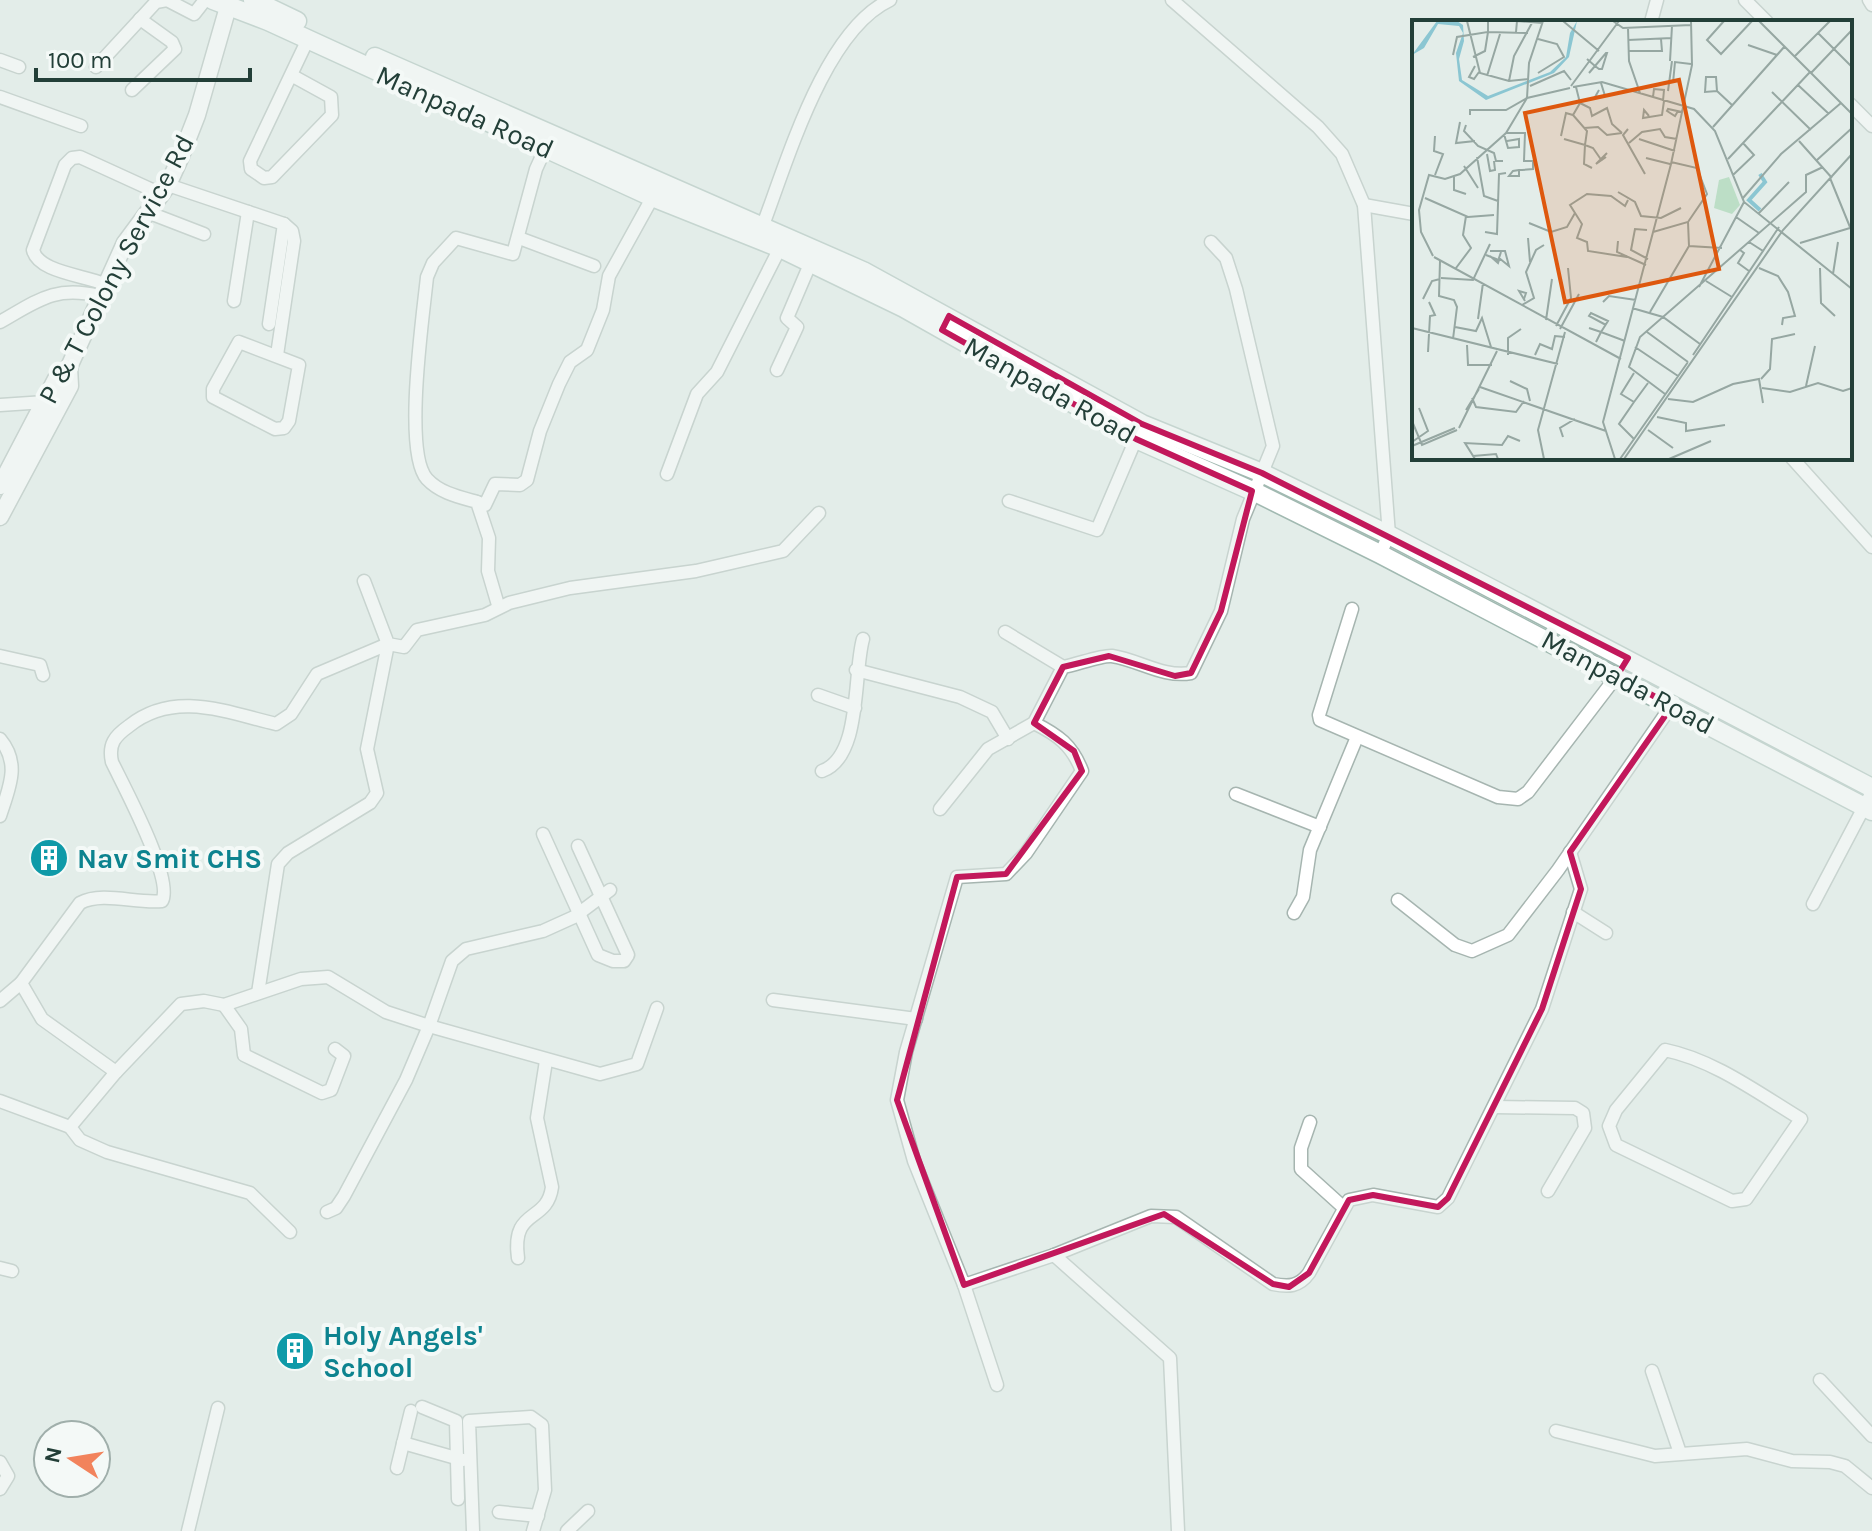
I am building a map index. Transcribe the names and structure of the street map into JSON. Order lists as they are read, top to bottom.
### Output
{
  "streets": {
    "main road": ["Manpada Road"],
    "street": ["P & T Colony Service Rd"]
  },
  "crossings": [
    ["Manpada Road", "P & T Colony Service Rd"]
  ],
  "places": {
    "building": ["Nav Smit CHS", "Holy Angels' School"]
  },
  "scale_bar": "100 m",
  "north": "left"
}
